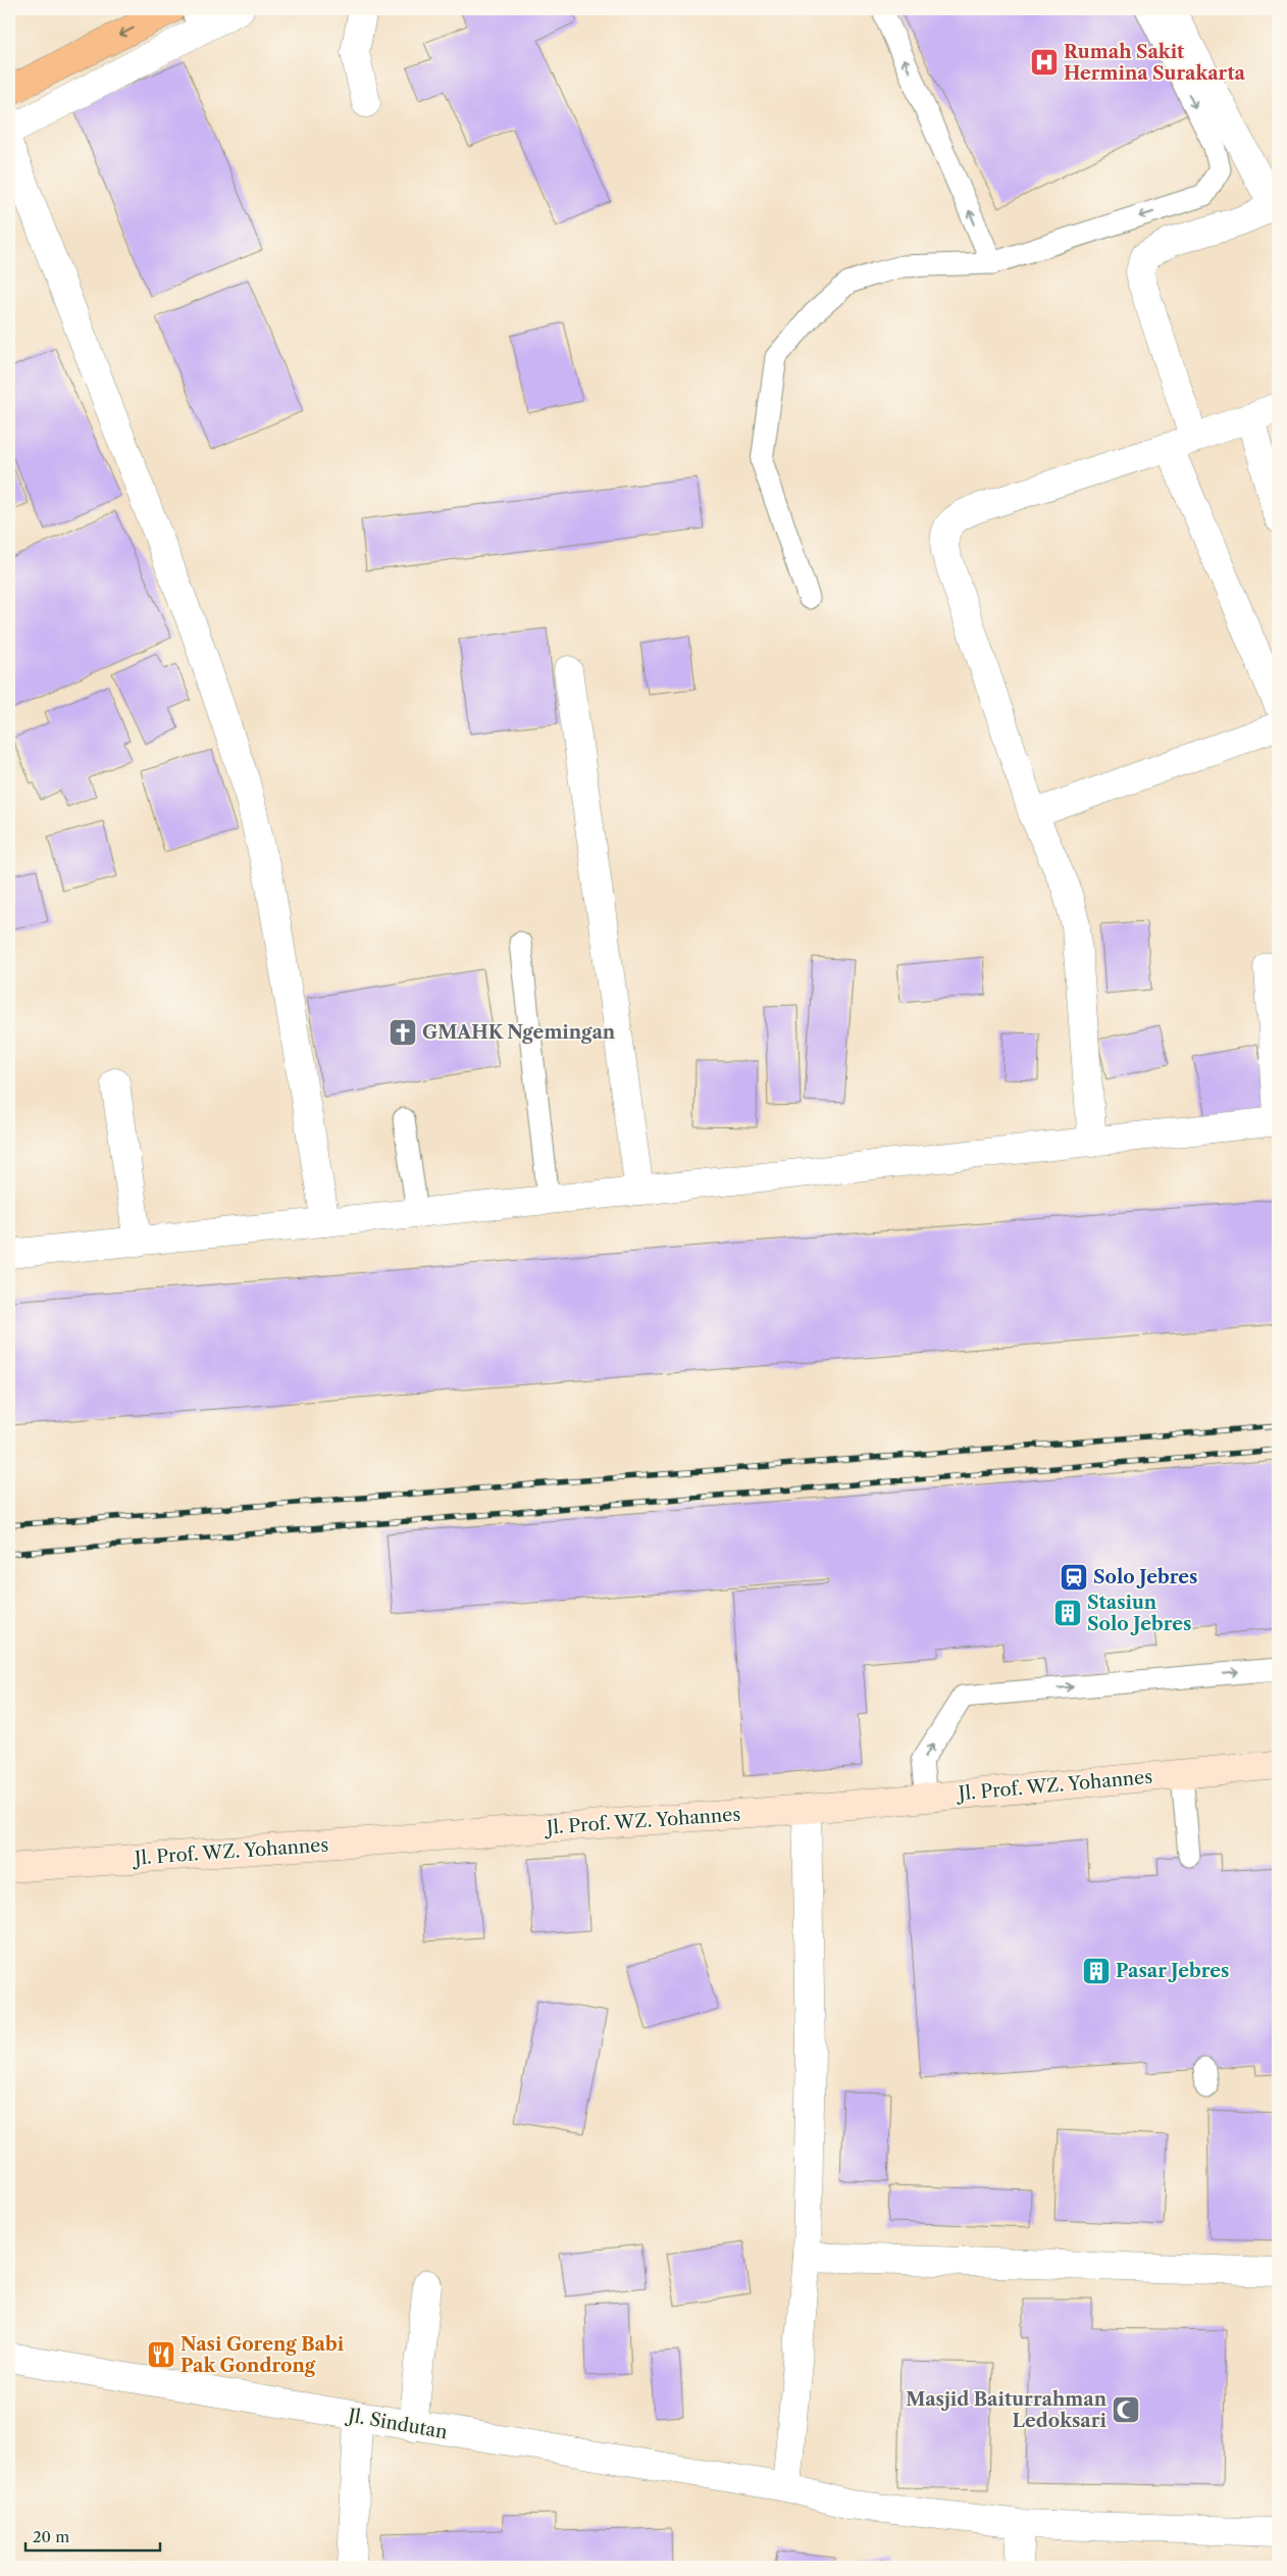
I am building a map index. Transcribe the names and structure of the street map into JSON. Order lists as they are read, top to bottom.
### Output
{
  "streets": {
    "street": ["Jl. Prof. WZ. Yohannes", "Jl. Sindutan"]
  },
  "places": {
    "hospital": ["Rumah Sakit Hermina Surakarta"],
    "church": ["GMAHK Ngemingan"],
    "station": ["Solo Jebres"],
    "building": ["Stasiun Solo Jebres", "Pasar Jebres"],
    "restaurant": ["Nasi Goreng Babi Pak Gondrong"],
    "mosque": ["Masjid Baiturrahman Ledoksari"]
  },
  "scale_bar": "20 m"
}
